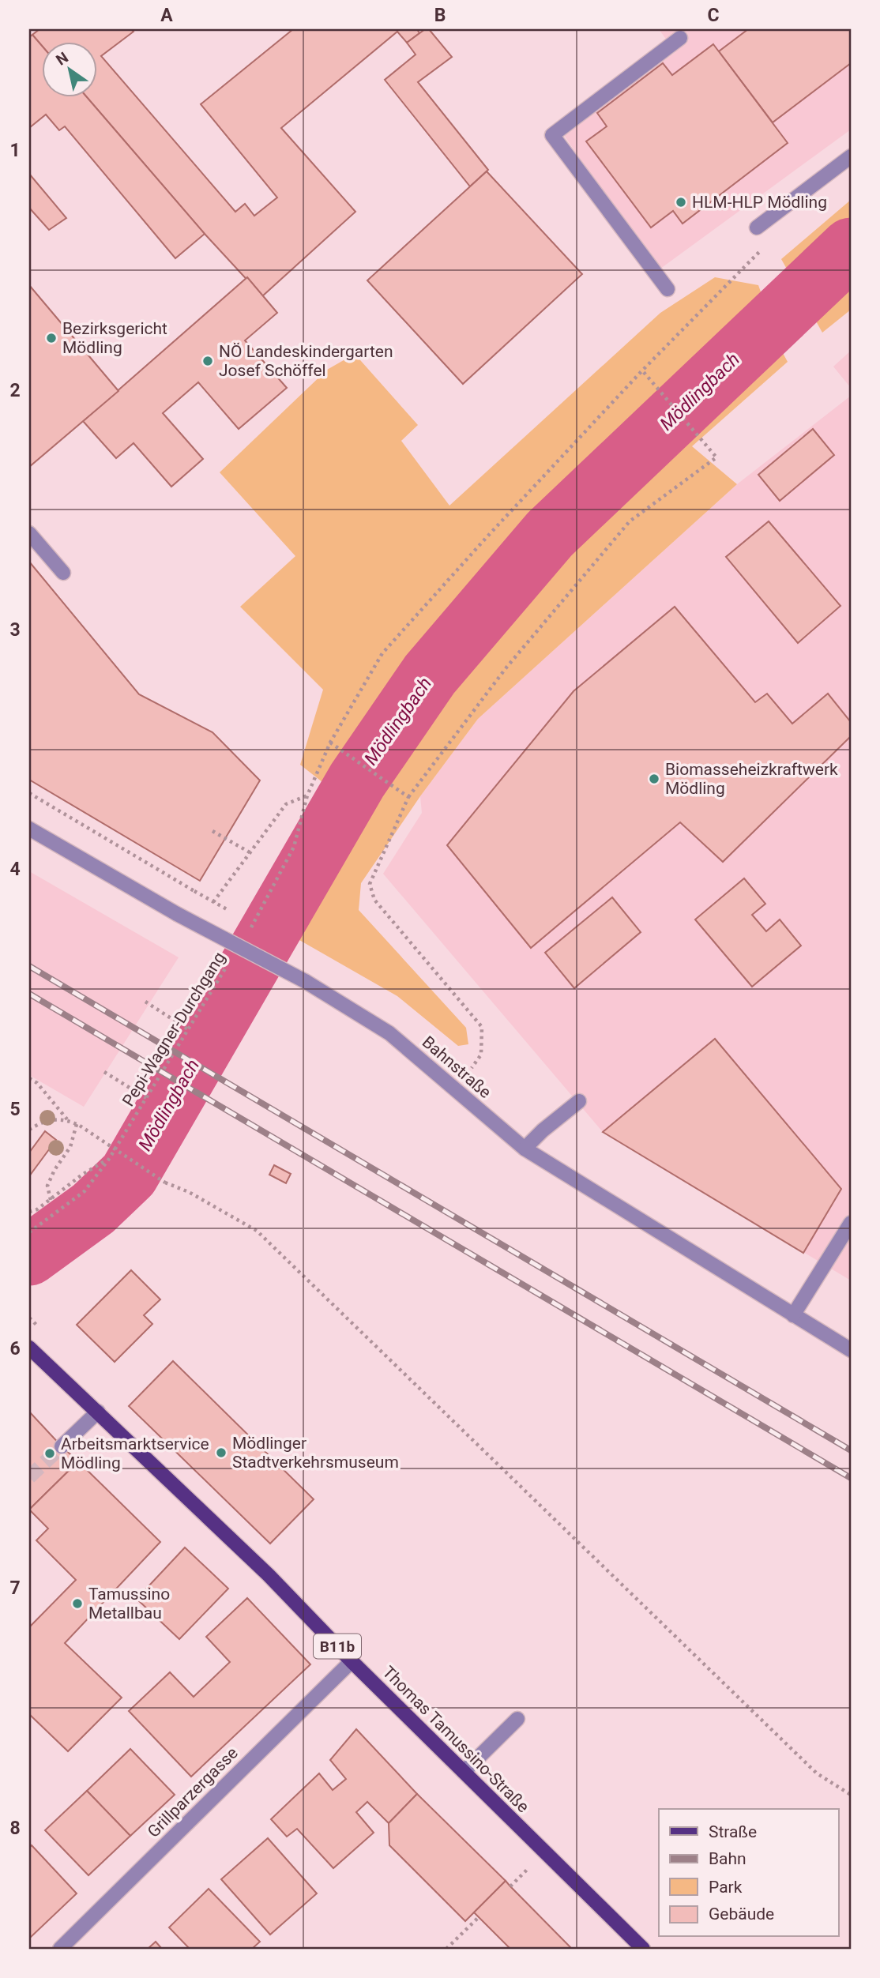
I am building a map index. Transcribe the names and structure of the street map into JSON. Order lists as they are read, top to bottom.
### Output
{
  "streets": {
    "main road": ["B11b", "Thomas Tamussino-Straße"],
    "street": ["Bahnstraße", "Grillparzergasse"],
    "path": ["Pepi-Wagner-Durchgang"]
  },
  "crossings": [
    ["Thomas Tamussino-Straße", "Grillparzergasse"]
  ],
  "water": ["Mödlingbach"],
  "places": [
    "HLM-HLP Mödling",
    "Bezirksgericht Mödling",
    "NÖ Landeskindergarten Josef Schöffel",
    "Biomasseheizkraftwerk Mödling",
    "Mödlinger Stadtverkehrsmuseum",
    "Arbeitsmarktservice Mödling",
    "Tamussino Metallbau"
  ],
  "legend": [
    "Straße",
    "Bahn",
    "Park",
    "Gebäude"
  ],
  "north": "top left",
  "grid": {
    "columns": ["A", "B", "C"],
    "rows": [
      "1",
      "2",
      "3",
      "4",
      "5",
      "6",
      "7",
      "8"
    ]
  }
}
